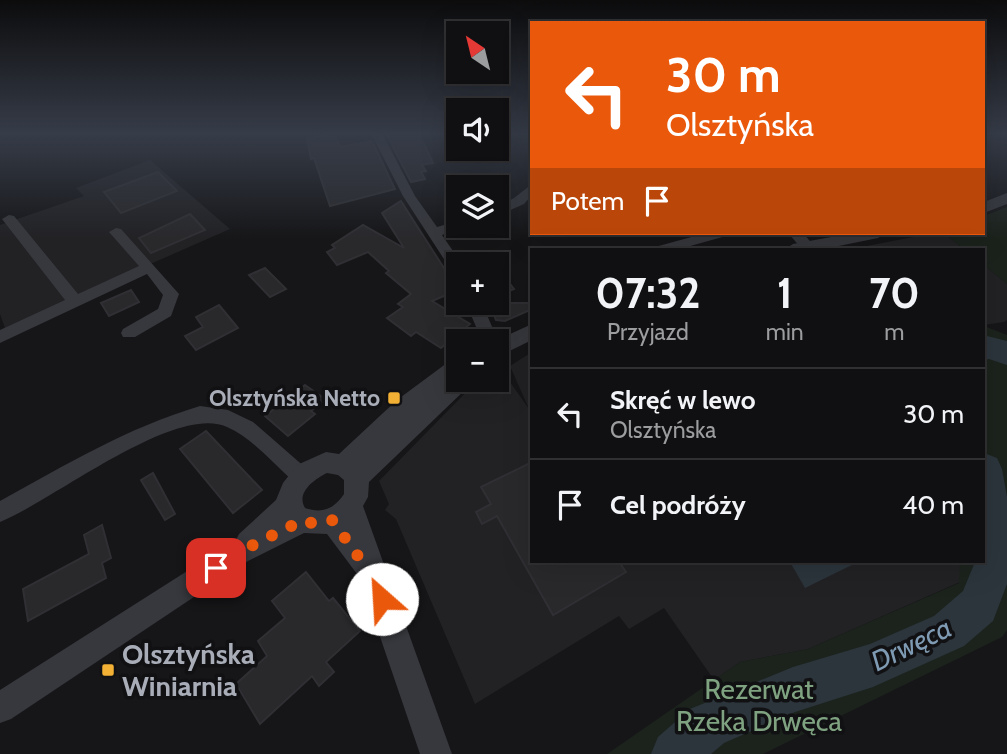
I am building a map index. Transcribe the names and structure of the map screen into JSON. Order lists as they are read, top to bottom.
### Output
{
  "water": ["Drwęca"],
  "parks": ["Rezerwat Rzeka Drwęca"],
  "places": {
    "transit": ["Olsztyńska Netto", "Olsztyńska Winiarnia"]
  },
  "north": "top left",
  "page": {
    "map_buttons": ["+", "−"],
    "turn": ["30 m", "Olsztyńska"],
    "then": "Potem",
    "eta": [
      "07:32",
      "Przyjazd",
      "1",
      "min",
      "70",
      "m"
    ],
    "list": [
      {
        "name": "Skręć w lewo",
        "note": "Olsztyńska",
        "value": "30 m"
      },
      {
        "name": "Cel podróży",
        "value": "40 m"
      }
    ]
  }
}
